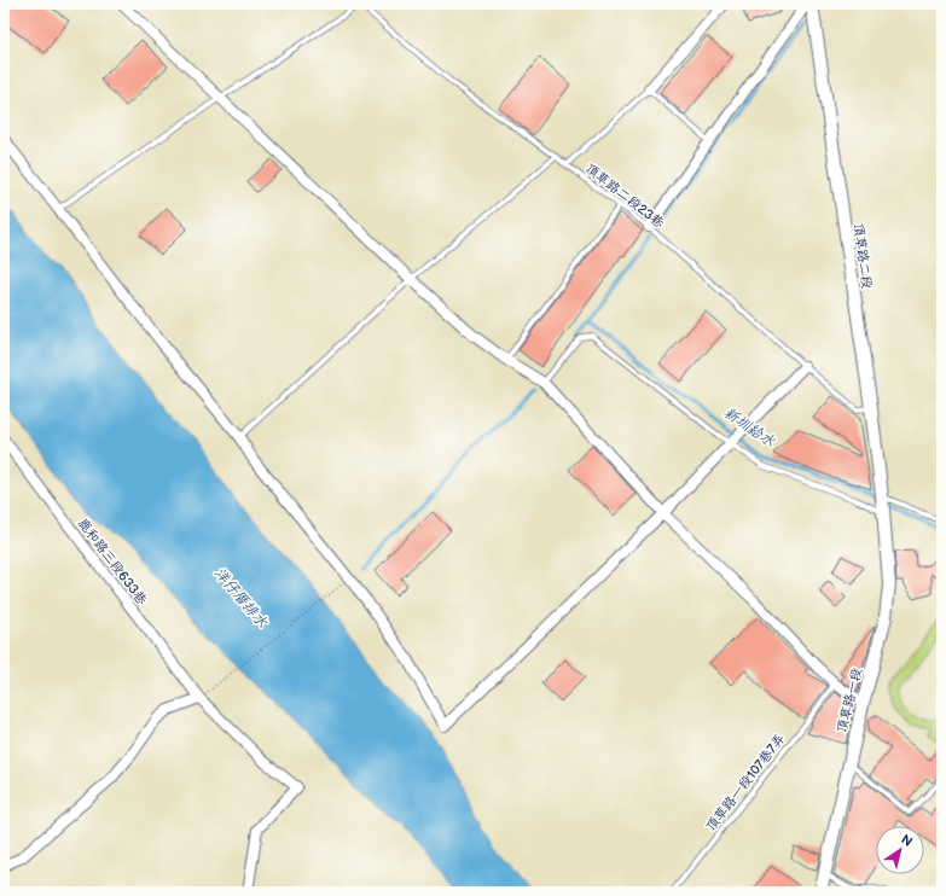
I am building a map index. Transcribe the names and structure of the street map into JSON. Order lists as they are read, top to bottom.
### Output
{
  "streets": {
    "street": ["頂草路二段", "鹿和路三段633巷", "頂草路一段"],
    "lane": ["頂草路二段23巷", "頂草路一段107巷7弄"]
  },
  "crossings": [
    ["頂草路二段23巷", "頂草路二段"],
    ["頂草路二段", "頂草路一段"]
  ],
  "water": ["新圳給水", "洋仔厝排水"],
  "north": "top right"
}
